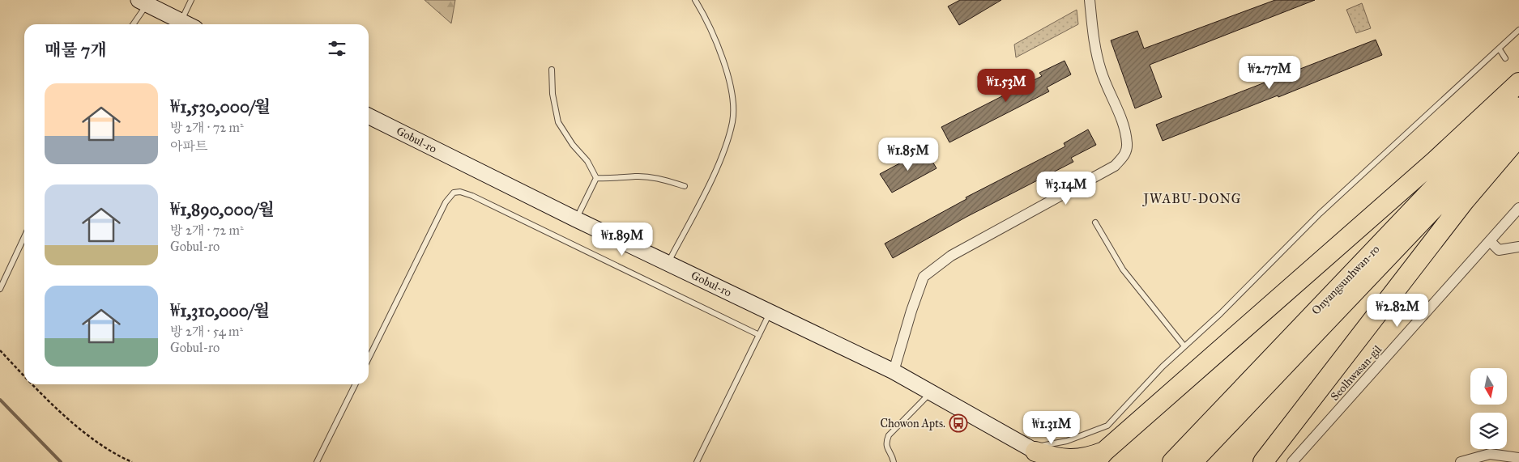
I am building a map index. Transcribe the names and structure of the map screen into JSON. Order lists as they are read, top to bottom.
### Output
{
  "streets": {
    "highway": ["Onyangsunhwan-ro"],
    "main road": ["Gobul-ro"],
    "street": ["Seolhwasan-gil"]
  },
  "districts": ["JWABU-DONG"],
  "places": {
    "bus stop": ["Chowon Apts."]
  },
  "north": "bottom",
  "page": {
    "heading": "매물 7개",
    "price": [
      "₩2.77M",
      "₩1.53M",
      "₩1.85M",
      "₩3.14M",
      "₩1.89M",
      "₩2.82M",
      "₩1.31M"
    ],
    "list": [
      {
        "name": "₩1,530,000/월",
        "note": "방 2개 · 72 m² · 아파트"
      },
      {
        "name": "₩1,890,000/월",
        "note": "방 2개 · 72 m² · Gobul-ro"
      },
      {
        "name": "₩1,310,000/월",
        "note": "방 2개 · 54 m² · Gobul-ro"
      }
    ]
  }
}
